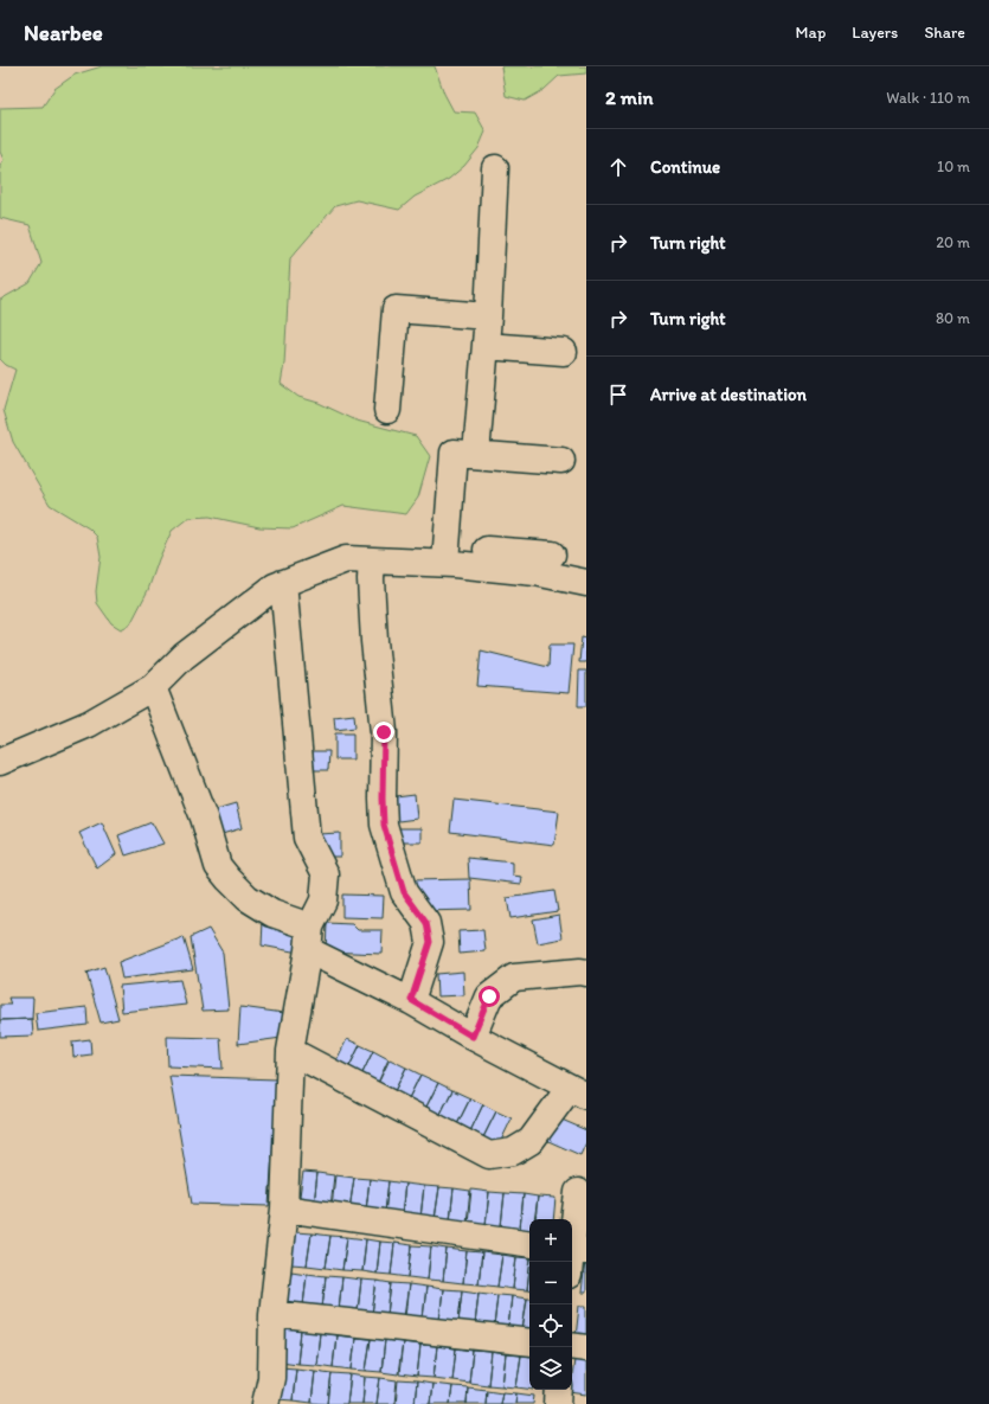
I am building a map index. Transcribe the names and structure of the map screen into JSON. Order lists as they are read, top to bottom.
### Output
{
  "page": {
    "header": "Nearbee",
    "nav": ["Map", "Layers", "Share"],
    "heading": ["2 min", "Walk · 110 m"],
    "list": [
      ["Continue", "10 m"],
      ["Turn right", "20 m"],
      ["Turn right", "80 m"],
      "Arrive at destination"
    ],
    "map_buttons": ["+", "−"]
  }
}
